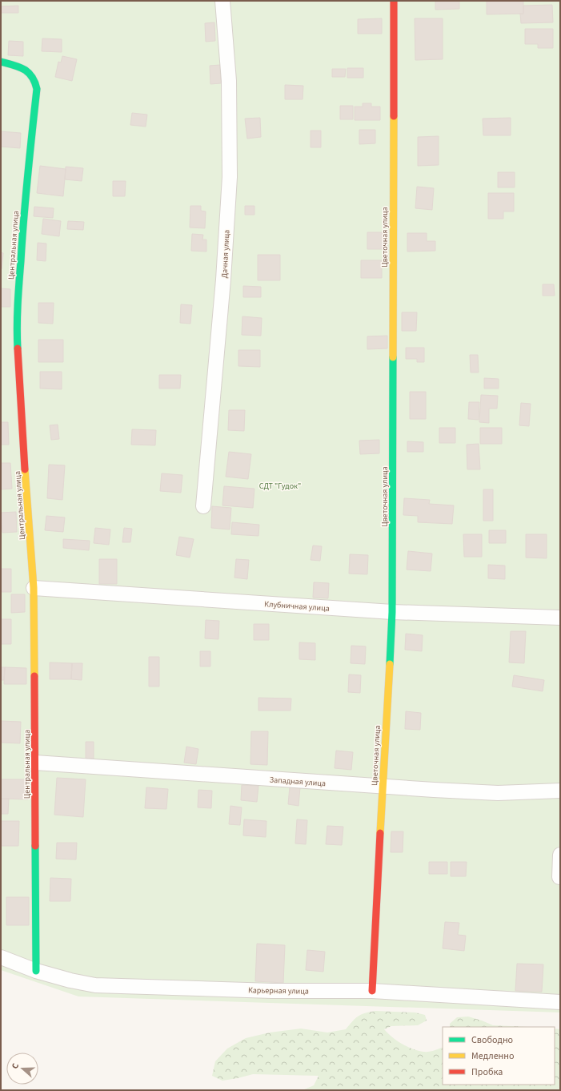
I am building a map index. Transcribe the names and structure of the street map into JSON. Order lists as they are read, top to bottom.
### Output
{
  "streets": {
    "street": [
      "Цветочная улица",
      "Центральная улица",
      "Дачная улица",
      "Клубничная улица",
      "Западная улица",
      "Карьерная улица"
    ]
  },
  "crossings": [
    ["Цветочная улица", "Клубничная улица"],
    ["Цветочная улица", "Западная улица"],
    ["Цветочная улица", "Карьерная улица"],
    ["Центральная улица", "Клубничная улица"],
    ["Центральная улица", "Западная улица"],
    ["Центральная улица", "Карьерная улица"]
  ],
  "parks": ["СДТ \"Гудок\""],
  "legend": ["Свободно", "Медленно", "Пробка"],
  "north": "left"
}
